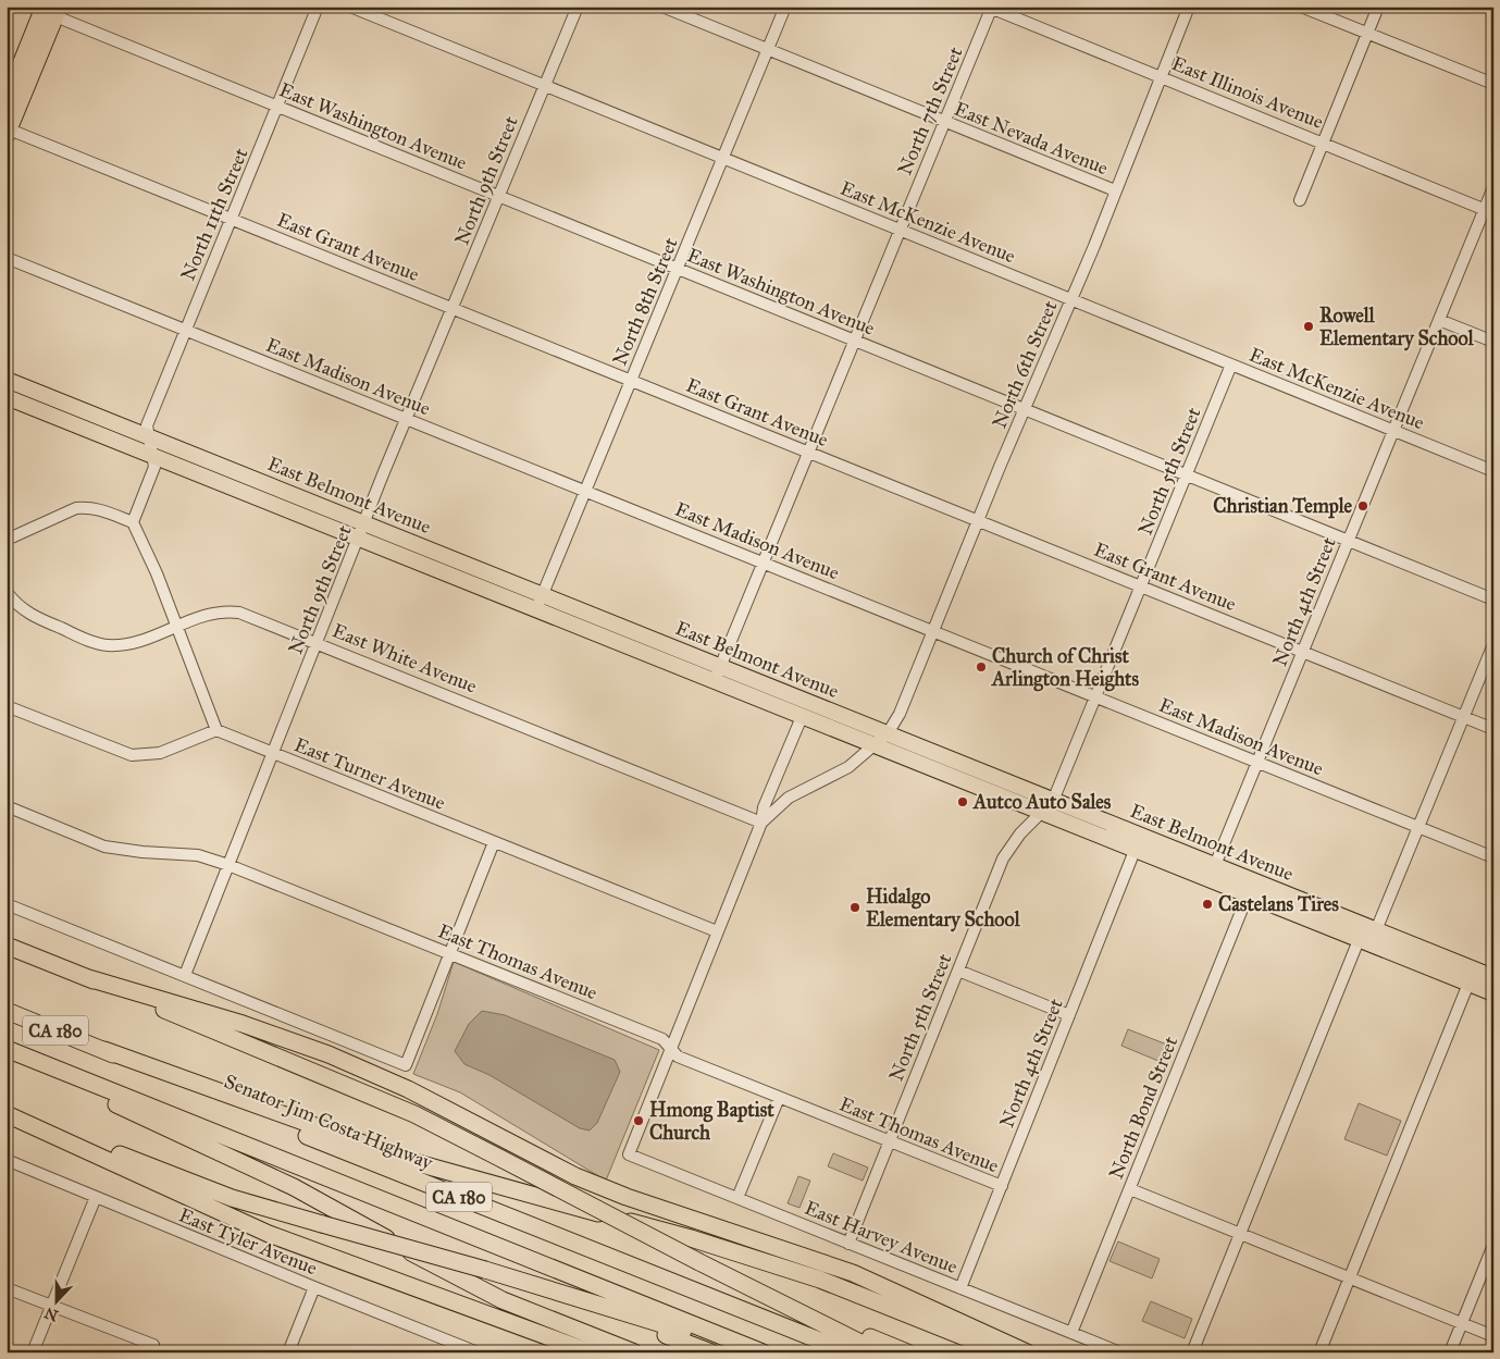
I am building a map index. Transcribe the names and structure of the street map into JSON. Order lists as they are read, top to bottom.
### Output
{
  "streets": {
    "highway": ["CA 180", "Senator Jim Costa Highway"],
    "main road": ["East Belmont Avenue"],
    "street": [
      "East Illinois Avenue",
      "North 7th Street",
      "East Washington Avenue",
      "East Nevada Avenue",
      "North 9th Street",
      "North 11th Street",
      "East McKenzie Avenue",
      "East Grant Avenue",
      "North 8th Street",
      "North 6th Street",
      "East Madison Avenue",
      "North 5th Street",
      "North 4th Street",
      "East White Avenue",
      "East Turner Avenue",
      "East Thomas Avenue",
      "North Bond Street",
      "East Harvey Avenue",
      "East Tyler Avenue"
    ]
  },
  "crossings": [
    ["East Illinois Avenue", "North 7th Street"],
    ["East Illinois Avenue", "North 6th Street"],
    ["East Illinois Avenue", "North 4th Street"],
    ["North 7th Street", "East Washington Avenue"],
    ["North 7th Street", "East Nevada Avenue"],
    ["North 7th Street", "East McKenzie Avenue"],
    ["North 7th Street", "East Grant Avenue"],
    ["North 7th Street", "East Madison Avenue"],
    ["North 7th Street", "East Belmont Avenue"],
    ["East Washington Avenue", "North 9th Street"],
    ["East Washington Avenue", "North 11th Street"],
    ["East Washington Avenue", "North 8th Street"],
    ["East Washington Avenue", "North 6th Street"],
    ["East Washington Avenue", "North 5th Street"],
    ["East Washington Avenue", "North 4th Street"],
    ["East Nevada Avenue", "North 8th Street"],
    ["East Nevada Avenue", "North 6th Street"],
    ["North 9th Street", "East McKenzie Avenue"],
    ["North 9th Street", "East Grant Avenue"],
    ["North 9th Street", "East Madison Avenue"],
    ["North 9th Street", "East Belmont Avenue"],
    ["North 9th Street", "East White Avenue"],
    ["North 9th Street", "East Turner Avenue"],
    ["North 9th Street", "East Thomas Avenue"],
    ["North 11th Street", "East Grant Avenue"],
    ["North 11th Street", "East Madison Avenue"],
    ["North 11th Street", "East Belmont Avenue"],
    ["East McKenzie Avenue", "North 8th Street"],
    ["East McKenzie Avenue", "North 6th Street"],
    ["East McKenzie Avenue", "North 5th Street"],
    ["East McKenzie Avenue", "North 4th Street"],
    ["East Grant Avenue", "North 8th Street"],
    ["East Grant Avenue", "North 6th Street"],
    ["East Grant Avenue", "North 5th Street"],
    ["East Grant Avenue", "North 4th Street"],
    ["North 8th Street", "East Madison Avenue"],
    ["North 8th Street", "East Belmont Avenue"],
    ["North 6th Street", "East Madison Avenue"],
    ["North 6th Street", "East Belmont Avenue"],
    ["East Madison Avenue", "North 5th Street"],
    ["East Madison Avenue", "North 4th Street"],
    ["North 5th Street", "East Belmont Avenue"],
    ["North 5th Street", "East Thomas Avenue"],
    ["North 5th Street", "East Harvey Avenue"],
    ["East Belmont Avenue", "North 4th Street"],
    ["East Belmont Avenue", "North Bond Street"],
    ["North 4th Street", "East Thomas Avenue"],
    ["North 4th Street", "East Harvey Avenue"],
    ["East Thomas Avenue", "East Harvey Avenue"],
    ["North Bond Street", "East Harvey Avenue"]
  ],
  "places": [
    "Rowell Elementary School",
    "Christian Temple",
    "Church of Christ Arlington Heights",
    "Autco Auto Sales",
    "Castelans Tires",
    "Hidalgo Elementary School",
    "Hmong Baptist Church"
  ],
  "north": "bottom"
}
